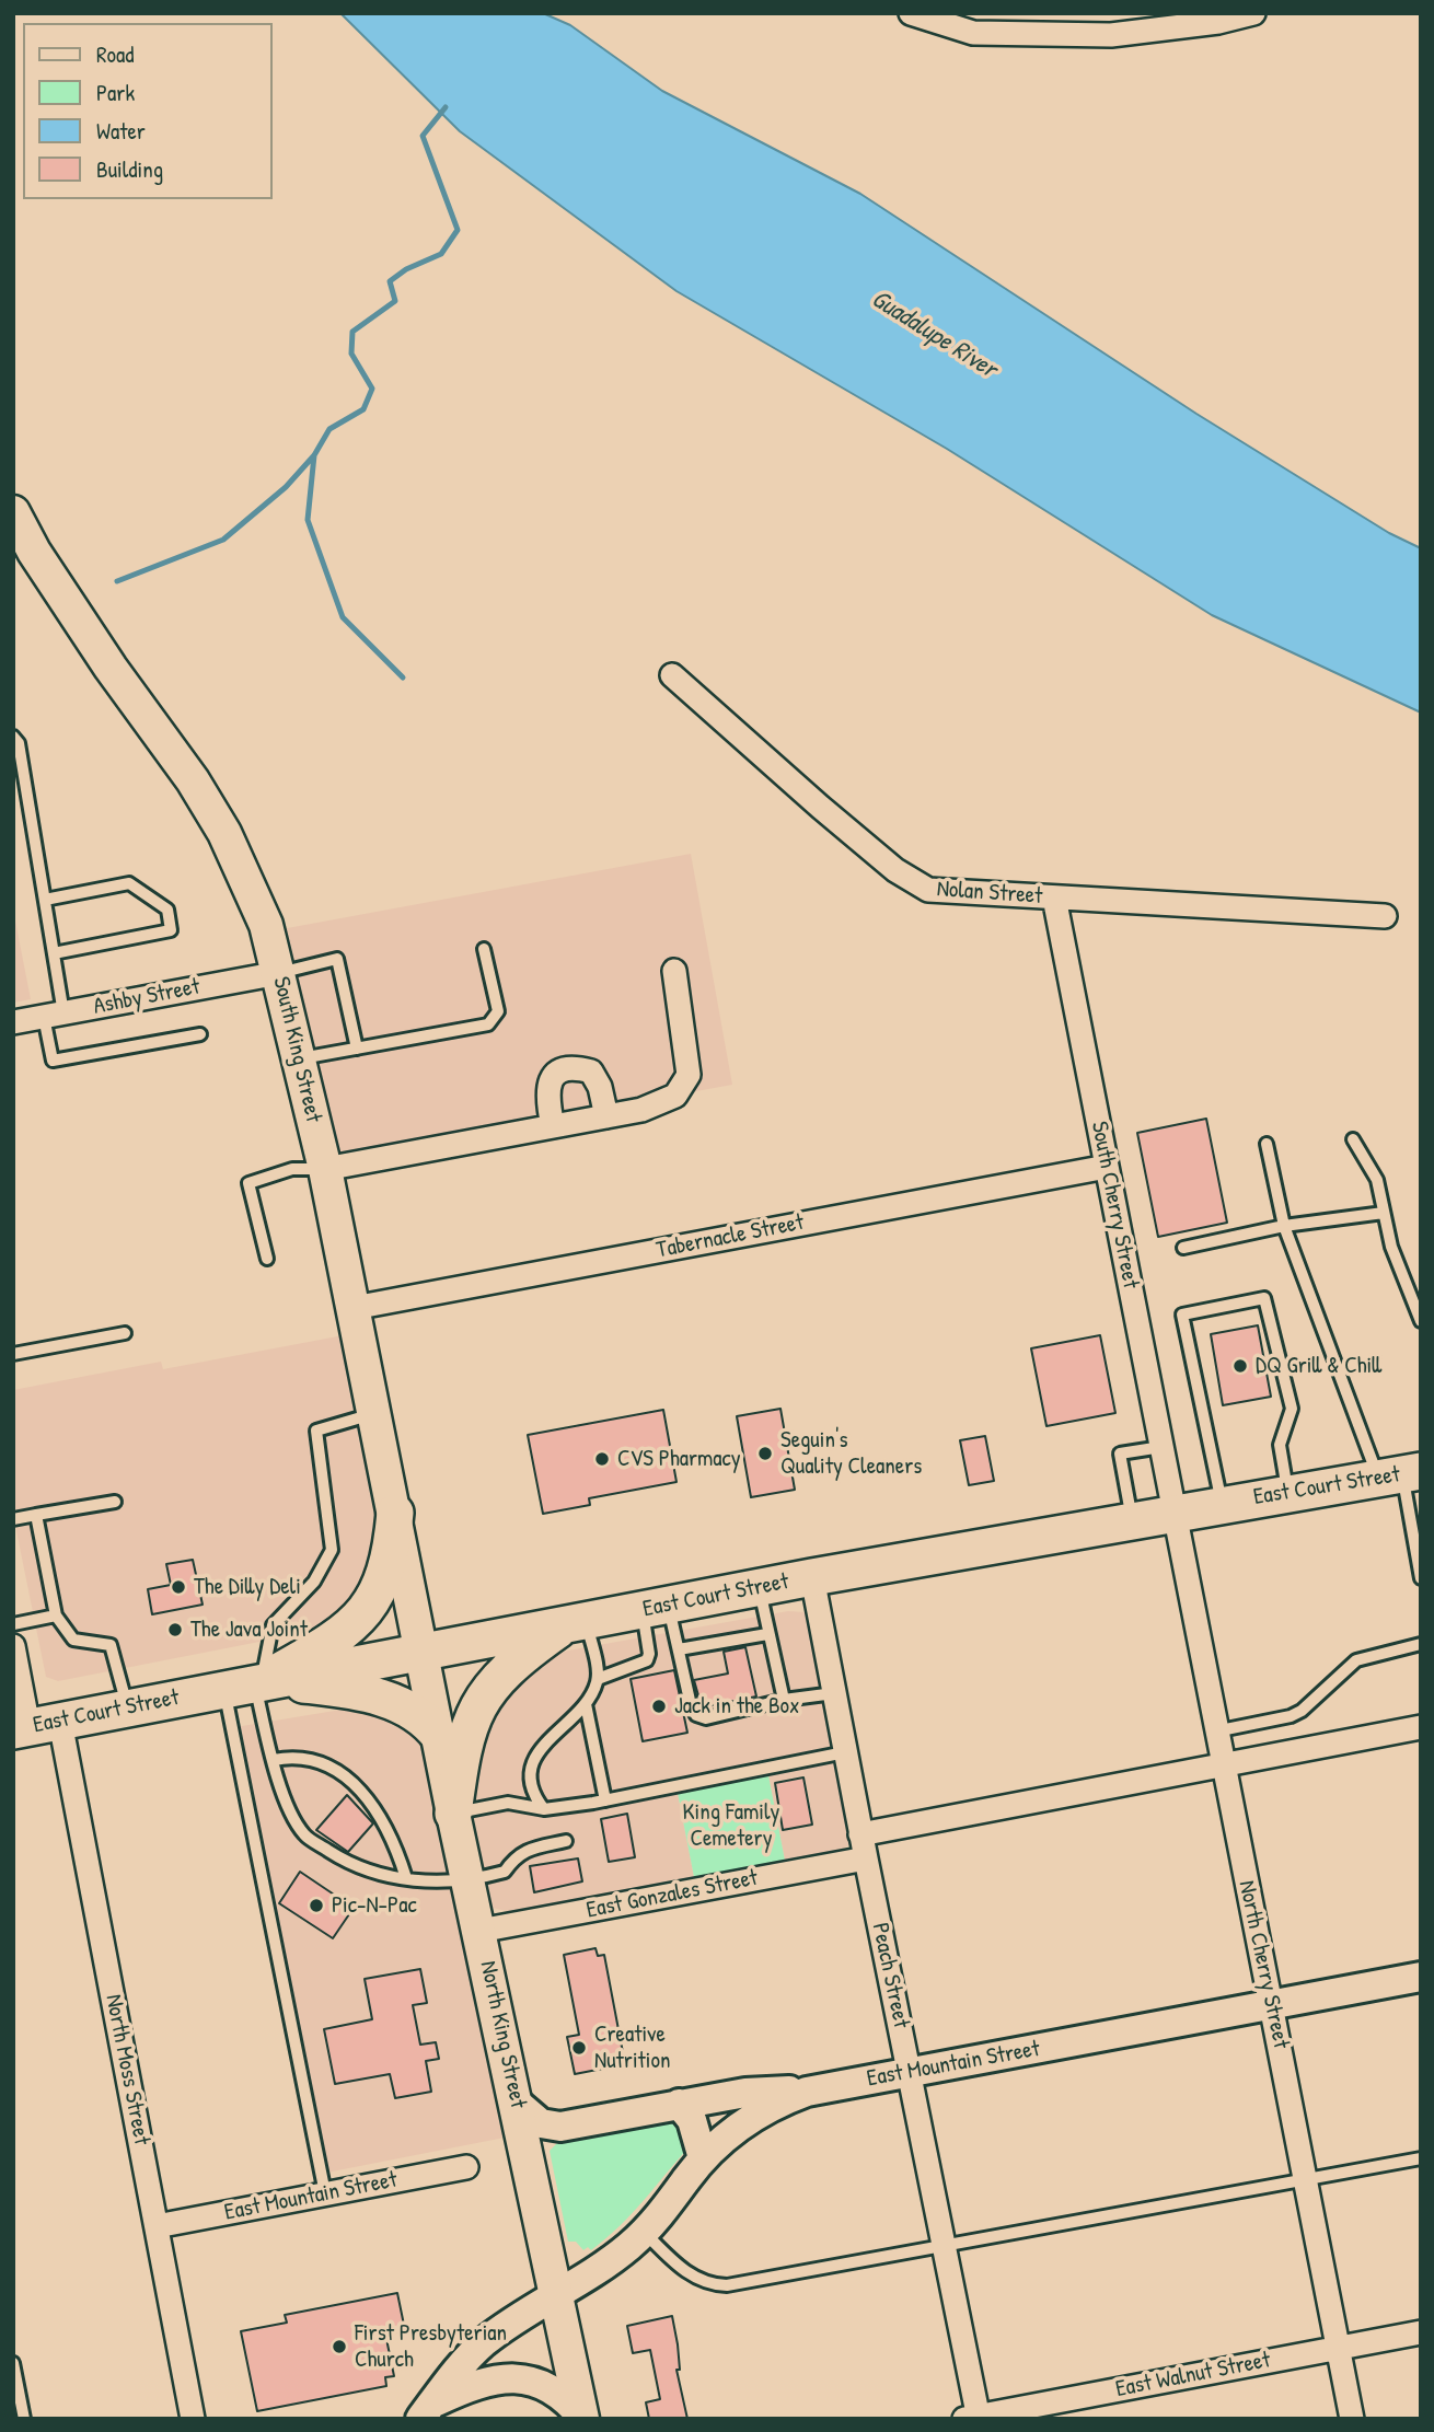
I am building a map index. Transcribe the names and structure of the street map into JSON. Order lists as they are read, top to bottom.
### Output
{
  "streets": {
    "main road": ["South King Street", "East Court Street", "North King Street"],
    "street": [
      "Nolan Street",
      "Ashby Street",
      "South Cherry Street",
      "Tabernacle Street",
      "East Gonzales Street",
      "North Cherry Street",
      "Peach Street",
      "East Mountain Street",
      "North Moss Street",
      "East Walnut Street"
    ]
  },
  "crossings": [
    ["Nolan Street", "South Cherry Street"],
    ["Ashby Street", "South King Street"],
    ["South King Street", "Tabernacle Street"],
    ["South King Street", "East Court Street"],
    ["South King Street", "North King Street"],
    ["South Cherry Street", "Tabernacle Street"],
    ["South Cherry Street", "East Court Street"],
    ["South Cherry Street", "North Cherry Street"],
    ["East Court Street", "North Cherry Street"],
    ["East Court Street", "Peach Street"],
    ["East Court Street", "North King Street"],
    ["East Court Street", "North Moss Street"],
    ["East Gonzales Street", "Peach Street"],
    ["East Gonzales Street", "North King Street"],
    ["North Cherry Street", "East Mountain Street"],
    ["North Cherry Street", "East Walnut Street"],
    ["Peach Street", "East Mountain Street"],
    ["Peach Street", "East Walnut Street"],
    ["North King Street", "East Mountain Street"],
    ["East Mountain Street", "North Moss Street"]
  ],
  "water": ["Guadalupe River"],
  "parks": ["King Family Cemetery"],
  "places": [
    "DQ Grill & Chill",
    "Seguin's Quality Cleaners",
    "CVS Pharmacy",
    "The Dilly Deli",
    "The Java Joint",
    "Jack in the Box",
    "Pic-N-Pac",
    "Creative Nutrition",
    "First Presbyterian Church"
  ],
  "legend": [
    "Road",
    "Park",
    "Water",
    "Building"
  ]
}
